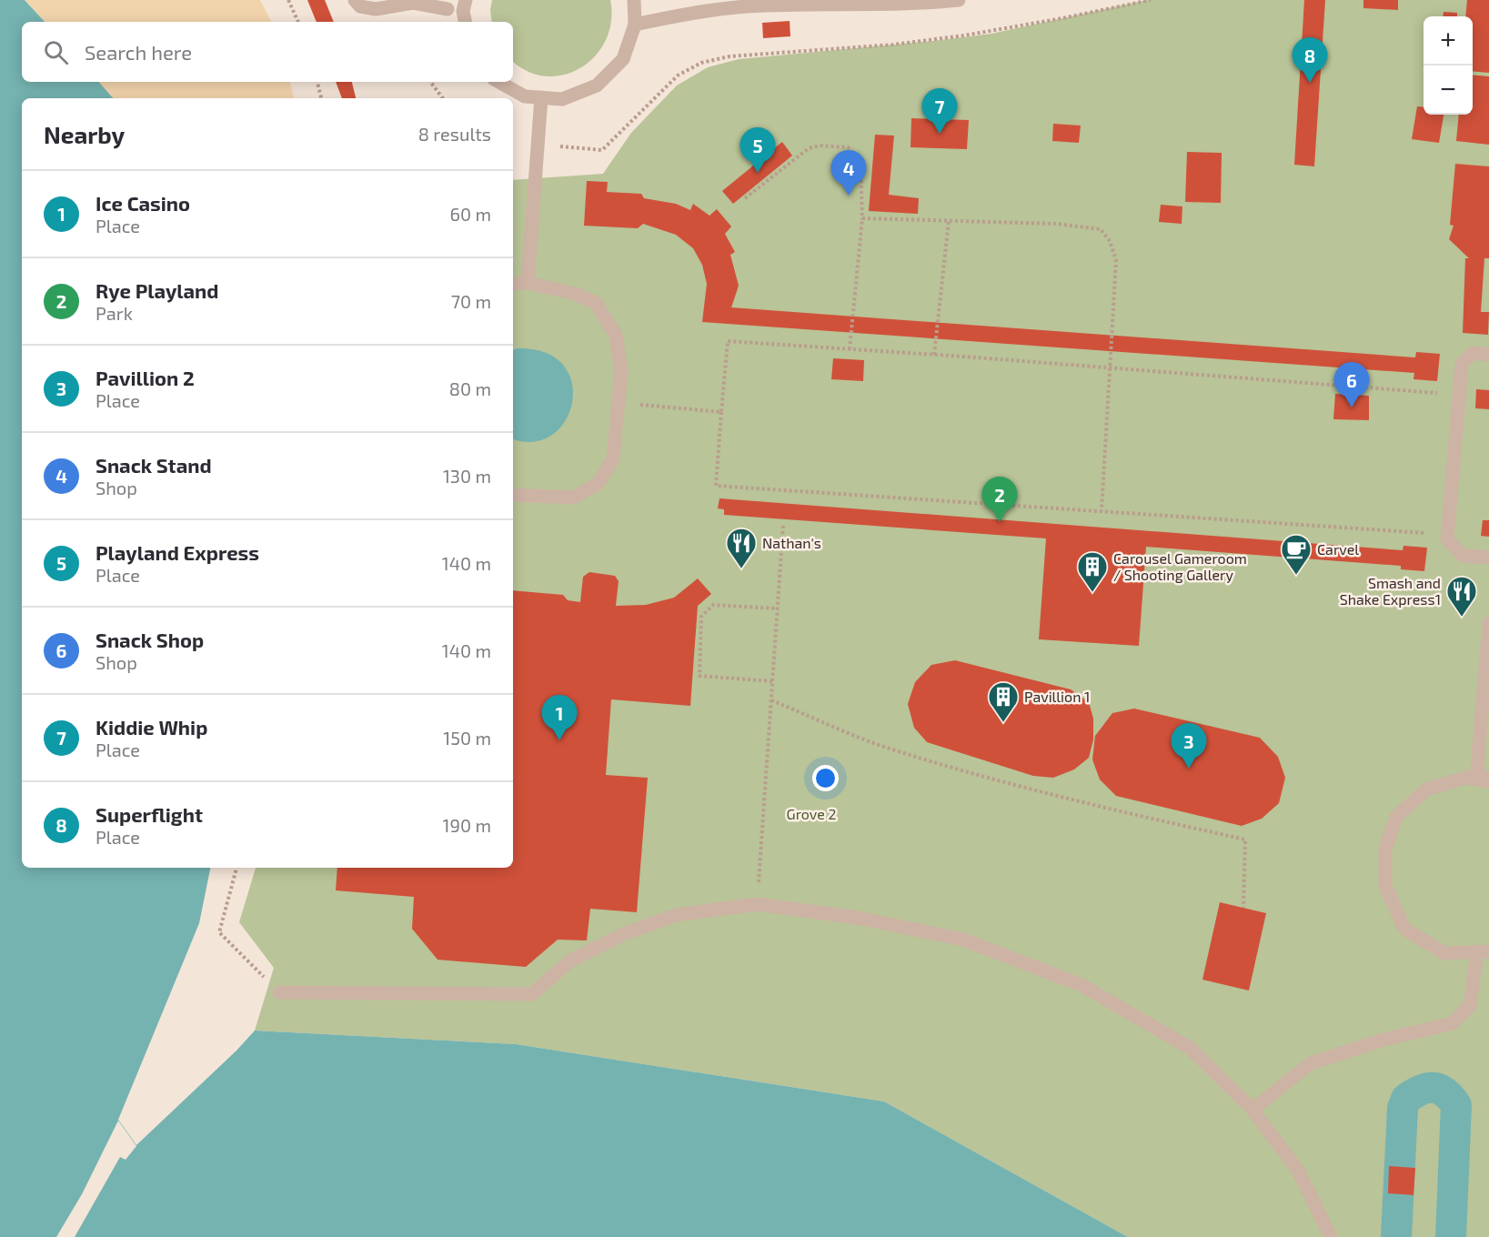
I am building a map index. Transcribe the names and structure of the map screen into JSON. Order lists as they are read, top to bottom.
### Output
{
  "parks": ["Grove 2"],
  "places": {
    "restaurant": ["Nathan's", "Smash and Shake Express1"],
    "cafe": ["Carvel"],
    "building": ["Carousel Gameroom / Shooting Gallery", "Pavillion 1"]
  },
  "page": {
    "map_buttons": ["+", "−"],
    "search": "Search here",
    "pins": [
      "8",
      "7",
      "5",
      "4",
      "6",
      "2",
      "1",
      "3"
    ],
    "heading": ["Nearby", "8 results"],
    "list": [
      {
        "mark": "1",
        "name": "Ice Casino",
        "note": "Place",
        "value": "60 m"
      },
      {
        "mark": "2",
        "name": "Rye Playland",
        "note": "Park",
        "value": "70 m"
      },
      {
        "mark": "3",
        "name": "Pavillion 2",
        "note": "Place",
        "value": "80 m"
      },
      {
        "mark": "4",
        "name": "Snack Stand",
        "note": "Shop",
        "value": "130 m"
      },
      {
        "mark": "5",
        "name": "Playland Express",
        "note": "Place",
        "value": "140 m"
      },
      {
        "mark": "6",
        "name": "Snack Shop",
        "note": "Shop",
        "value": "140 m"
      },
      {
        "mark": "7",
        "name": "Kiddie Whip",
        "note": "Place",
        "value": "150 m"
      },
      {
        "mark": "8",
        "name": "Superflight",
        "note": "Place",
        "value": "190 m"
      }
    ]
  }
}
